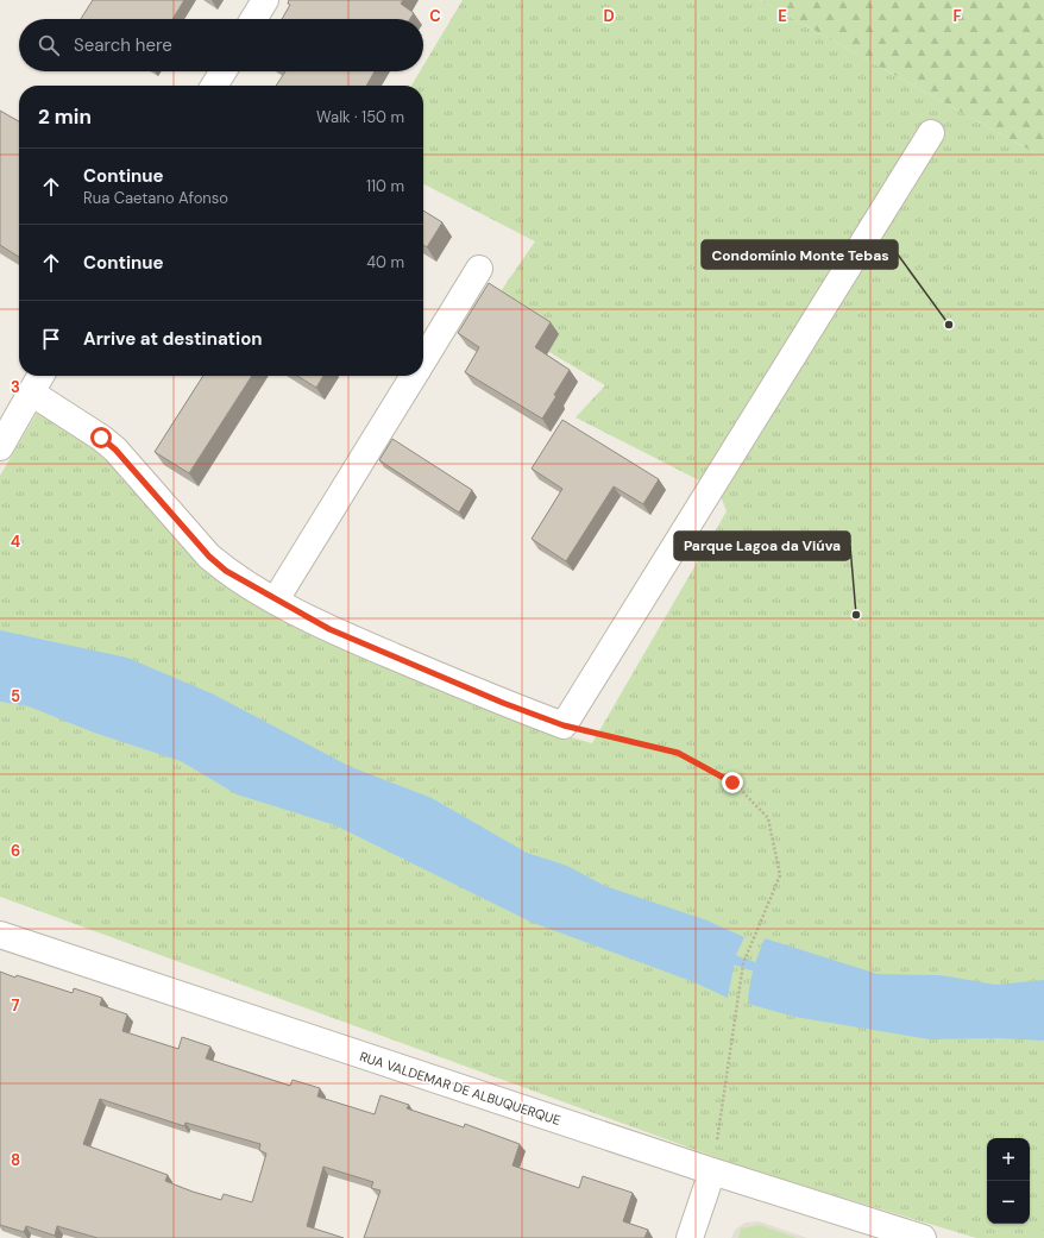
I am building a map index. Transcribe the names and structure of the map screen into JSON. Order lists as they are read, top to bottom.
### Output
{
  "streets": {
    "street": ["RUA VALDEMAR DE ALBUQUERQUE"]
  },
  "places": ["Condomínio Monte Tebas", "Parque Lagoa da Viúva"],
  "page": {
    "search": "Search here",
    "heading": ["2 min", "Walk · 150 m"],
    "list": [
      ["Continue", "Rua Caetano Afonso", "110 m"],
      ["Continue", "40 m"],
      "Arrive at destination"
    ],
    "map_buttons": ["+", "−"]
  },
  "grid": {
    "columns": [
      "C",
      "D",
      "E",
      "F"
    ],
    "rows": [
      "3",
      "4",
      "5",
      "6",
      "7",
      "8"
    ]
  }
}
